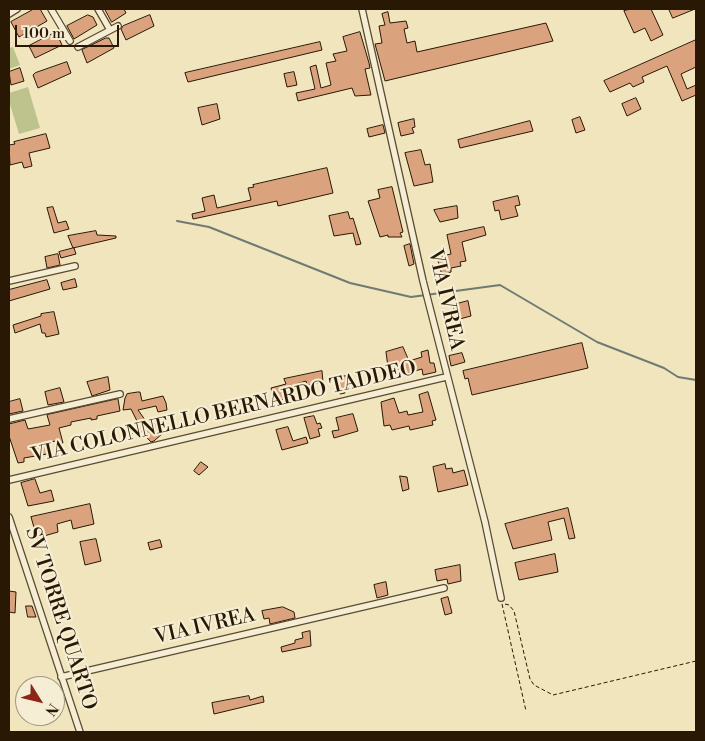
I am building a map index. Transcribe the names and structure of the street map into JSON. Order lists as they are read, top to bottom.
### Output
{
  "streets": {
    "street": ["VIA IVREA", "VIA COLONNELLO BERNARDO TADDEO", "SV TORRE QUARTO"]
  },
  "crossings": [
    ["VIA IVREA", "VIA COLONNELLO BERNARDO TADDEO"]
  ],
  "scale_bar": "100 m",
  "north": "bottom right"
}
